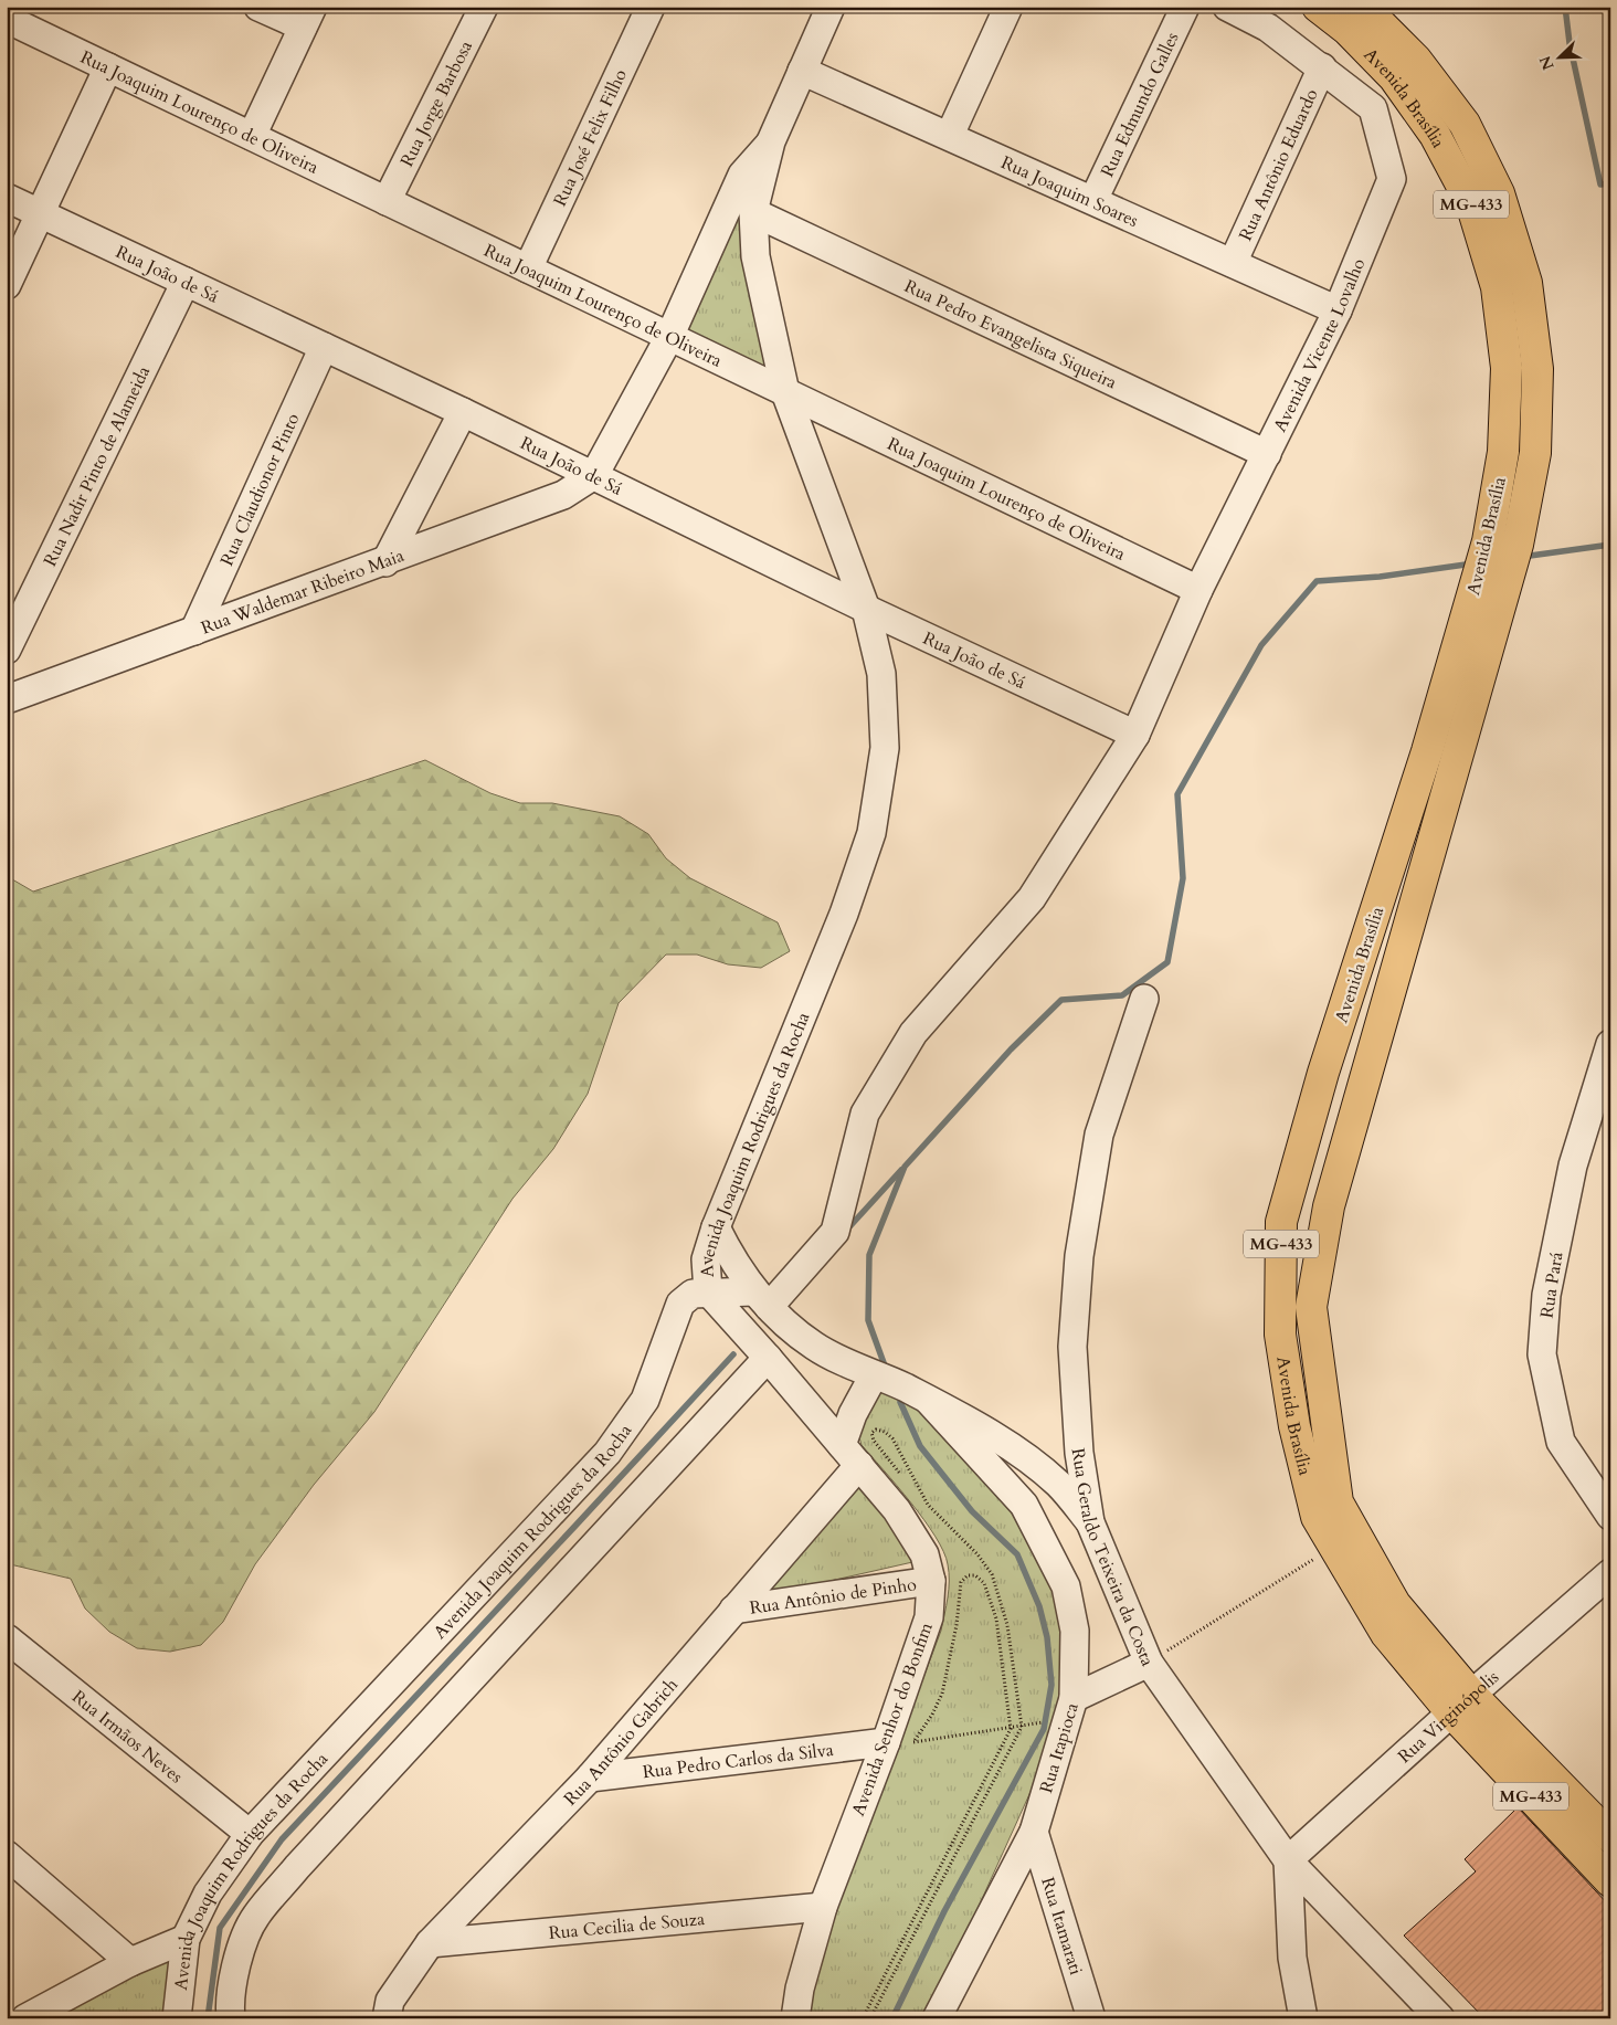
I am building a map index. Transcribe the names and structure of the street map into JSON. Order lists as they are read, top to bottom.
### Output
{
  "streets": {
    "main road": ["Avenida Brasília", "MG-433"],
    "street": [
      "Rua Edmundo Galles",
      "Rua Jorge Barbosa",
      "Rua Joaquim Lourenço de Oliveira",
      "Rua José Felix Filho",
      "Rua Antônio Eduardo",
      "Rua Joaquim Soares",
      "Rua João de Sá",
      "Rua Pedro Evangelista Siqueira",
      "Avenida Vicente Lovalho",
      "Rua Nadir Pinto de Alameida",
      "Rua Claudionor Pinto",
      "Rua Waldemar Ribeiro Maia",
      "Avenida Joaquim Rodrigues da Rocha",
      "Rua Pará",
      "Rua Geraldo Teixeira da Costa",
      "Rua Antônio de Pinho",
      "Rua Virginópolis",
      "Avenida Senhor do Bonfim",
      "Rua Irmãos Neves",
      "Rua Antônio Gabrich",
      "Rua Itapioca",
      "Rua Pedro Carlos da Silva",
      "Rua Itamarati",
      "Rua Cecilia de Souza"
    ]
  },
  "crossings": [
    ["Avenida Brasília", "Rua Virginópolis"],
    ["Rua Edmundo Galles", "Rua Joaquim Soares"],
    ["Rua Jorge Barbosa", "Rua Joaquim Lourenço de Oliveira"],
    ["Rua Joaquim Lourenço de Oliveira", "Rua José Felix Filho"],
    ["Rua Joaquim Lourenço de Oliveira", "Avenida Vicente Lovalho"],
    ["Rua Joaquim Lourenço de Oliveira", "Avenida Joaquim Rodrigues da Rocha"],
    ["Rua Antônio Eduardo", "Rua Joaquim Soares"],
    ["Rua Antônio Eduardo", "Avenida Vicente Lovalho"],
    ["Rua Joaquim Soares", "Avenida Vicente Lovalho"],
    ["Rua Joaquim Soares", "Avenida Joaquim Rodrigues da Rocha"],
    ["Rua João de Sá", "Avenida Vicente Lovalho"],
    ["Rua João de Sá", "Rua Nadir Pinto de Alameida"],
    ["Rua João de Sá", "Rua Claudionor Pinto"],
    ["Rua João de Sá", "Rua Waldemar Ribeiro Maia"],
    ["Rua João de Sá", "Avenida Joaquim Rodrigues da Rocha"],
    ["Rua Pedro Evangelista Siqueira", "Avenida Vicente Lovalho"],
    ["Rua Pedro Evangelista Siqueira", "Avenida Joaquim Rodrigues da Rocha"],
    ["Rua Claudionor Pinto", "Rua Waldemar Ribeiro Maia"],
    ["Rua Waldemar Ribeiro Maia", "Avenida Joaquim Rodrigues da Rocha"],
    ["Avenida Joaquim Rodrigues da Rocha", "Avenida Senhor do Bonfim"],
    ["Avenida Joaquim Rodrigues da Rocha", "Rua Irmãos Neves"],
    ["Rua Geraldo Teixeira da Costa", "Rua Virginópolis"],
    ["Rua Antônio de Pinho", "Avenida Senhor do Bonfim"],
    ["Rua Antônio de Pinho", "Rua Antônio Gabrich"],
    ["Avenida Senhor do Bonfim", "Rua Antônio Gabrich"],
    ["Avenida Senhor do Bonfim", "Rua Pedro Carlos da Silva"],
    ["Avenida Senhor do Bonfim", "Rua Cecilia de Souza"],
    ["Rua Antônio Gabrich", "Rua Pedro Carlos da Silva"],
    ["Rua Antônio Gabrich", "Rua Cecilia de Souza"],
    ["Rua Itapioca", "Rua Itamarati"]
  ],
  "north": "bottom left"
}
